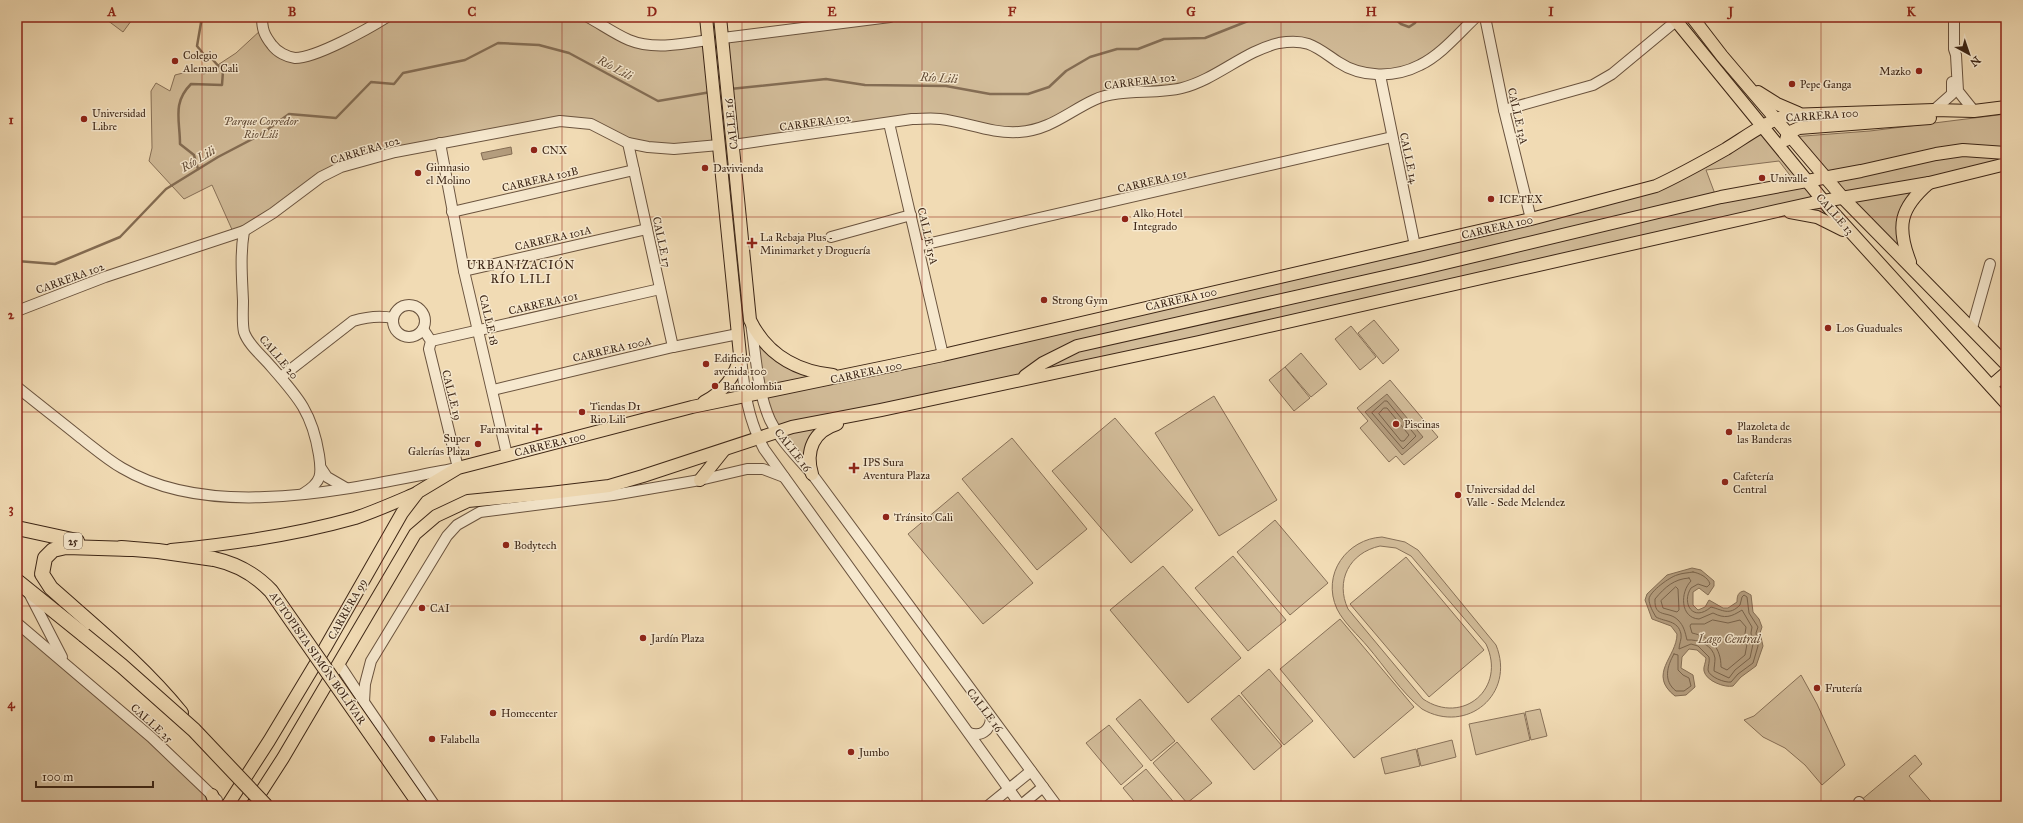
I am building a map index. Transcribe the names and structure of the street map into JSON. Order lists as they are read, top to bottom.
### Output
{
  "streets": {
    "highway": ["25", "AUTOPISTA SIMÓN BOLÍVAR"],
    "main road": [
      "CARRERA 100",
      "CALLE 16",
      "CALLE 13",
      "CARRERA 99"
    ],
    "street": [
      "CARRERA 102",
      "CALLE 13A",
      "CALLE 14",
      "CARRERA 101B",
      "CARRERA 101",
      "CALLE 15A",
      "CARRERA 101A",
      "CALLE 17",
      "CALLE 18",
      "CARRERA 100A",
      "CALLE 20",
      "CALLE 19",
      "CALLE 25"
    ]
  },
  "crossings": [
    ["CARRERA 102", "CALLE 16"],
    ["CARRERA 102", "CALLE 14"],
    ["CARRERA 102", "CALLE 15A"],
    ["CARRERA 102", "CALLE 17"],
    ["CARRERA 102", "CALLE 18"],
    ["CARRERA 102", "CALLE 20"],
    ["CARRERA 100", "CALLE 13A"],
    ["CARRERA 100", "CALLE 16"],
    ["CARRERA 100", "CALLE 14"],
    ["CARRERA 100", "CALLE 13"],
    ["CARRERA 100", "CALLE 15A"],
    ["CARRERA 100", "CALLE 18"],
    ["CARRERA 100", "CALLE 19"],
    ["CARRERA 100", "CARRERA 99"],
    ["CALLE 16", "CARRERA 100A"],
    ["CALLE 14", "CARRERA 101"],
    ["CARRERA 101B", "CALLE 17"],
    ["CARRERA 101B", "CALLE 18"],
    ["CARRERA 101", "CALLE 15A"],
    ["CARRERA 101", "CALLE 17"],
    ["CARRERA 101", "CALLE 18"],
    ["CARRERA 101", "CALLE 19"],
    ["CARRERA 101A", "CALLE 17"],
    ["CARRERA 101A", "CALLE 18"],
    ["CALLE 17", "CARRERA 100A"],
    ["CALLE 18", "CARRERA 100A"],
    ["CALLE 19", "CARRERA 99"]
  ],
  "districts": ["URBANIZACIÓN RÍO LILI"],
  "water": ["Río Lili", "Lago Central"],
  "parks": ["Parque Corredor Rio Lili"],
  "places": {
    "other": [
      "Colegio Aleman Cali",
      "Mazko",
      "Pepe Ganga",
      "Universidad Libre",
      "CNX",
      "Davivienda",
      "Gimnasio el Molino",
      "Univalle",
      "ICETEX",
      "Alko Hotel Integrado",
      "Strong Gym",
      "Los Guaduales",
      "Edificio avenida 100",
      "Bancolombia",
      "Tiendas D1 Rio Lili",
      "Piscinas",
      "Plazoleta de las Banderas",
      "Super Galerías Plaza",
      "Cafetería Central",
      "Universidad del Valle - Sede Melendez",
      "Tránsito Cali",
      "Bodytech",
      "CAI",
      "Jardín Plaza",
      "Frutería",
      "Homecenter",
      "Falabella",
      "Jumbo"
    ],
    "health": ["La Rebaja Plus - Minimarket y Droguería", "Farmavital", "IPS Sura Aventura Plaza"]
  },
  "scale_bar": "100 m",
  "north": "bottom right",
  "grid": {
    "columns": [
      "A",
      "B",
      "C",
      "D",
      "E",
      "F",
      "G",
      "H",
      "I",
      "J",
      "K"
    ],
    "rows": [
      "1",
      "2",
      "3",
      "4"
    ]
  }
}
